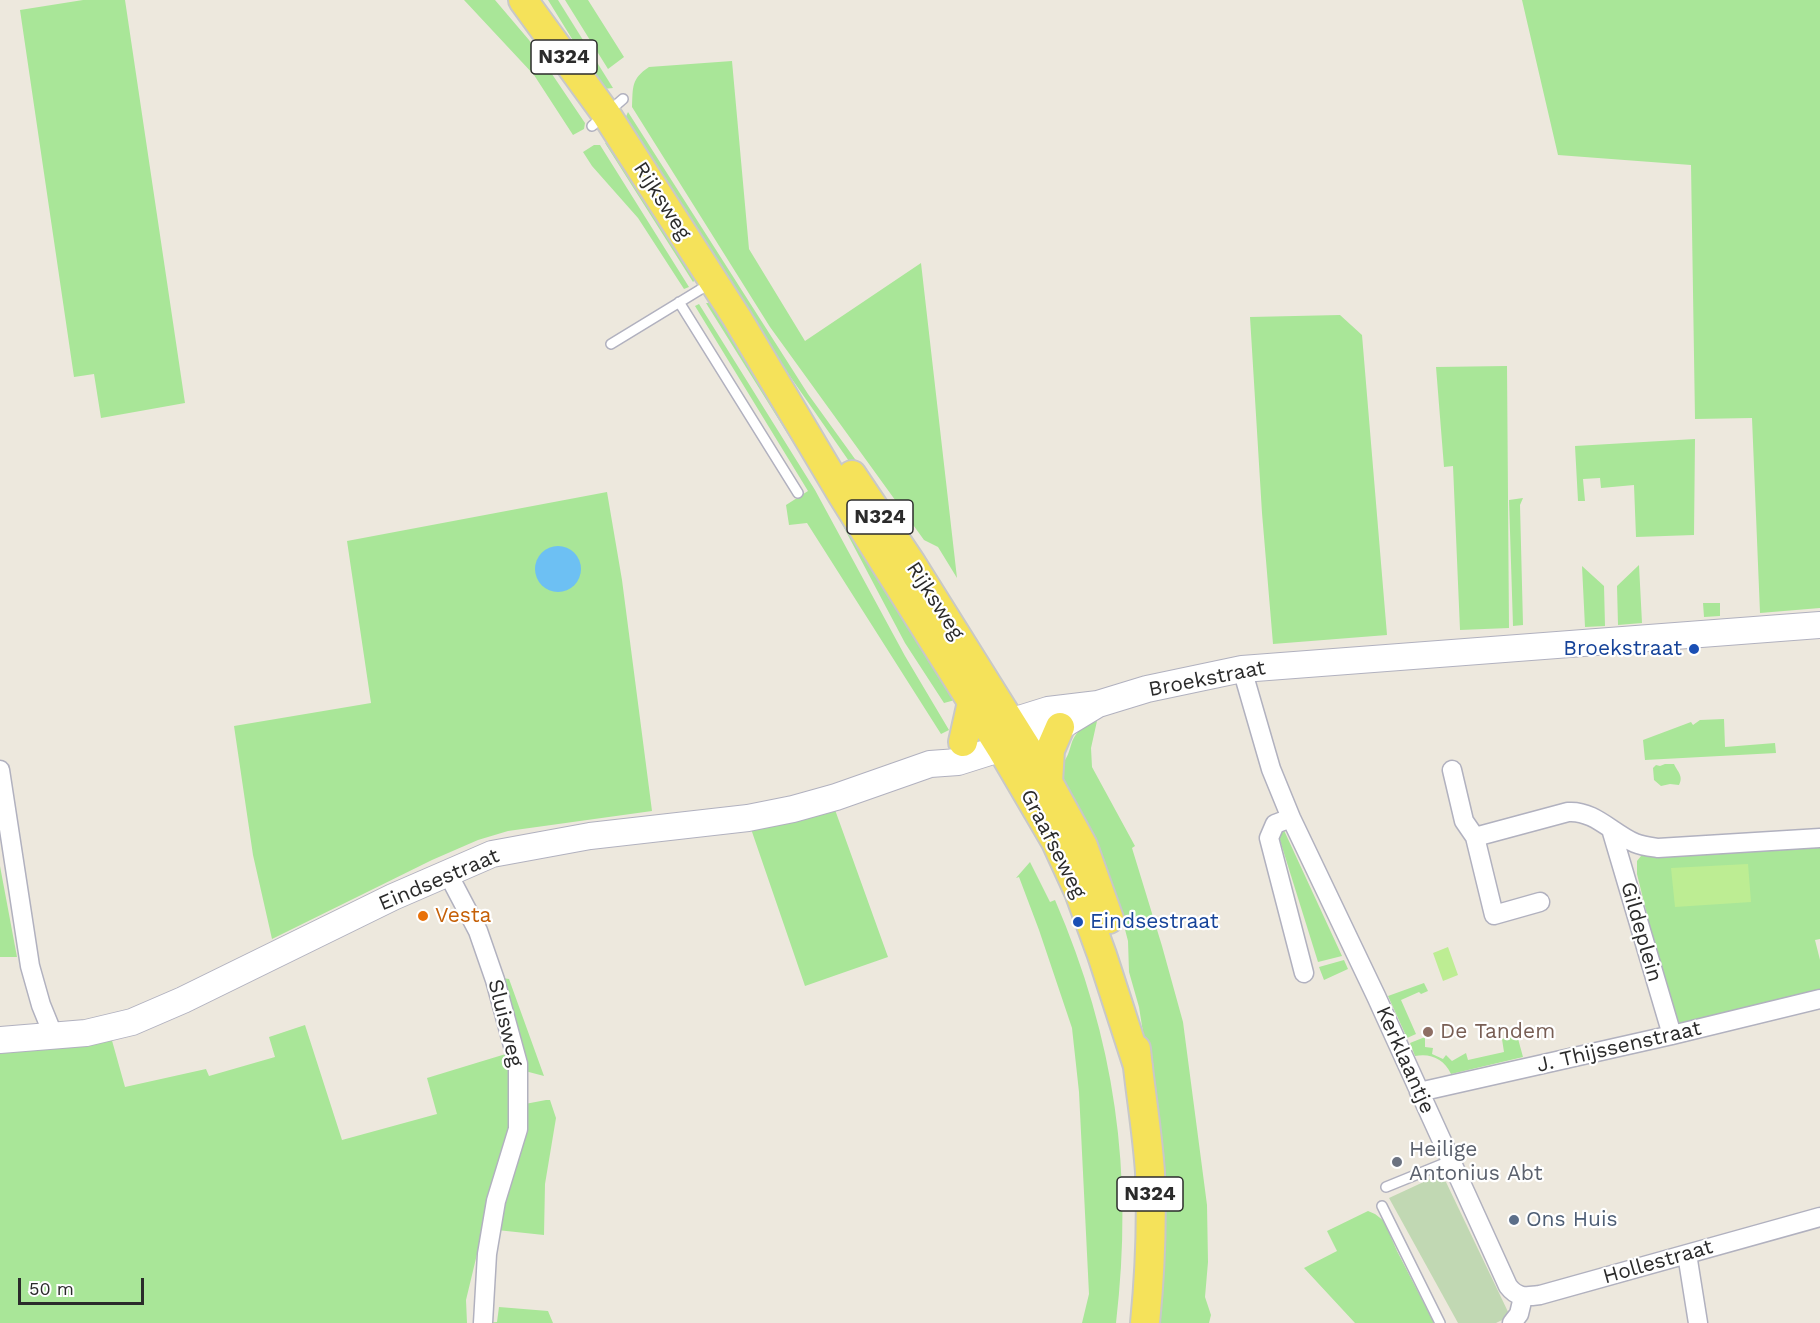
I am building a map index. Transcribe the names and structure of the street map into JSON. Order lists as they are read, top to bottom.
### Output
{
  "streets": {
    "main road": ["N324", "Rijksweg", "Graafseweg"],
    "street": [
      "Broekstraat",
      "Eindsestraat",
      "Gildeplein",
      "Sluisweg",
      "J. Thijssenstraat",
      "Kerklaantje",
      "Hollestraat"
    ]
  },
  "crossings": [
    ["Rijksweg", "Broekstraat"],
    ["Rijksweg", "Graafseweg"],
    ["Rijksweg", "Eindsestraat"],
    ["Broekstraat", "Graafseweg"],
    ["Broekstraat", "Eindsestraat"],
    ["Broekstraat", "Kerklaantje"],
    ["Graafseweg", "Eindsestraat"],
    ["Eindsestraat", "Sluisweg"],
    ["Gildeplein", "J. Thijssenstraat"],
    ["J. Thijssenstraat", "Kerklaantje"],
    ["Kerklaantje", "Hollestraat"]
  ],
  "places": [
    "Broekstraat",
    "Vesta",
    "Eindsestraat",
    "De Tandem",
    "Heilige Antonius Abt",
    "Ons Huis"
  ],
  "scale_bar": "50 m"
}
